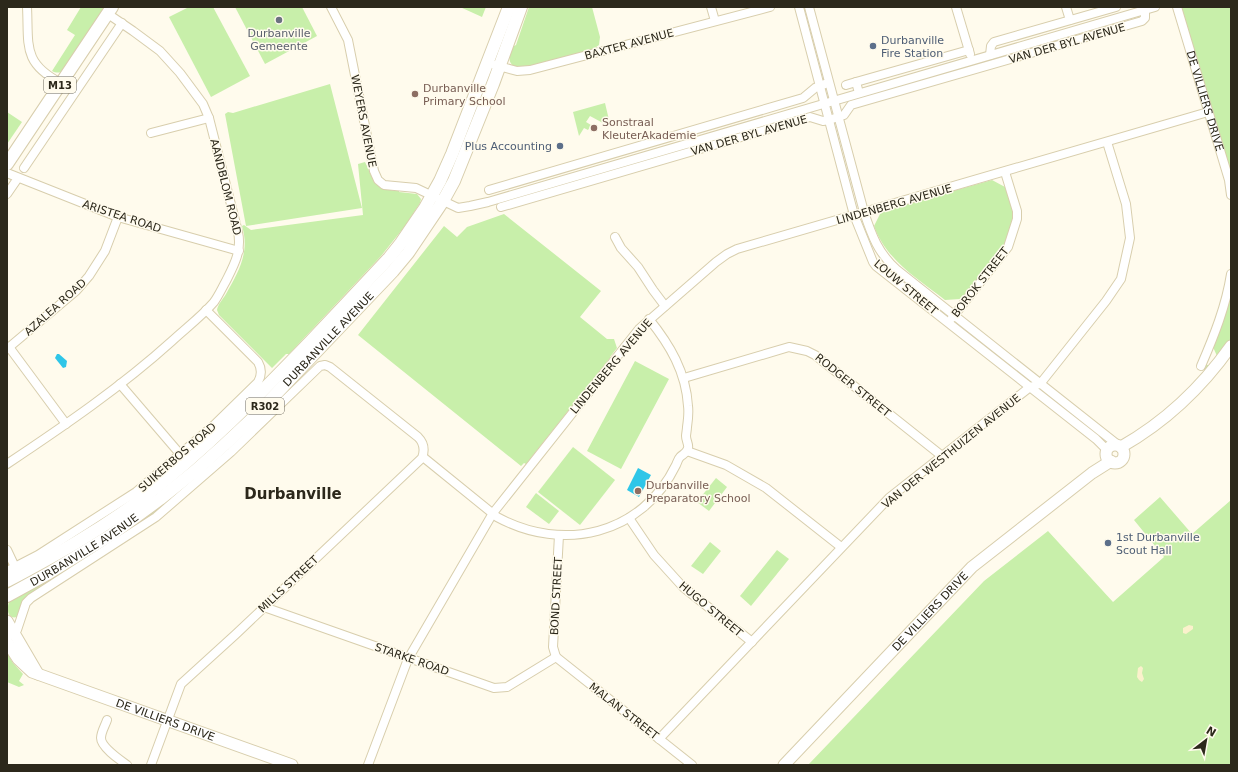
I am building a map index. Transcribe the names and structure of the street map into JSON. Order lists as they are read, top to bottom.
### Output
{
  "streets": {
    "main road": ["M13", "DURBANVILLE AVENUE", "R302"],
    "street": [
      "VAN DER BYL AVENUE",
      "BAXTER AVENUE",
      "DE VILLIERS DRIVE",
      "WEYERS AVENUE",
      "AANDBLOM ROAD",
      "LINDENBERG AVENUE",
      "ARISTEA ROAD",
      "BOROK STREET",
      "LOUW STREET",
      "AZALEA ROAD",
      "RODGER STREET",
      "VAN DER WESTHUIZEN AVENUE",
      "SUIKERBOS ROAD",
      "MILLS STREET",
      "BOND STREET",
      "HUGO STREET",
      "STARKE ROAD",
      "MALAN STREET"
    ]
  },
  "crossings": [
    ["VAN DER BYL AVENUE", "WEYERS AVENUE"],
    ["VAN DER BYL AVENUE", "LOUW STREET"],
    ["VAN DER BYL AVENUE", "DURBANVILLE AVENUE"],
    ["BAXTER AVENUE", "DURBANVILLE AVENUE"],
    ["M13", "AANDBLOM ROAD"],
    ["DE VILLIERS DRIVE", "LINDENBERG AVENUE"],
    ["DE VILLIERS DRIVE", "LOUW STREET"],
    ["DE VILLIERS DRIVE", "MILLS STREET"],
    ["WEYERS AVENUE", "DURBANVILLE AVENUE"],
    ["AANDBLOM ROAD", "ARISTEA ROAD"],
    ["AANDBLOM ROAD", "SUIKERBOS ROAD"],
    ["LINDENBERG AVENUE", "BOROK STREET"],
    ["LINDENBERG AVENUE", "LOUW STREET"],
    ["LINDENBERG AVENUE", "STARKE ROAD"],
    ["ARISTEA ROAD", "AZALEA ROAD"],
    ["BOROK STREET", "LOUW STREET"],
    ["LOUW STREET", "VAN DER WESTHUIZEN AVENUE"],
    ["RODGER STREET", "VAN DER WESTHUIZEN AVENUE"],
    ["VAN DER WESTHUIZEN AVENUE", "HUGO STREET"],
    ["VAN DER WESTHUIZEN AVENUE", "MALAN STREET"],
    ["MILLS STREET", "STARKE ROAD"],
    ["BOND STREET", "STARKE ROAD"],
    ["BOND STREET", "MALAN STREET"],
    ["STARKE ROAD", "MALAN STREET"]
  ],
  "districts": ["Durbanville"],
  "places": [
    "Durbanville Gemeente",
    "Durbanville Fire Station",
    "Durbanville Primary School",
    "Sonstraal KleuterAkademie",
    "Plus Accounting",
    "Durbanville Preparatory School",
    "1st Durbanville Scout Hall"
  ],
  "north": "top right"
}
